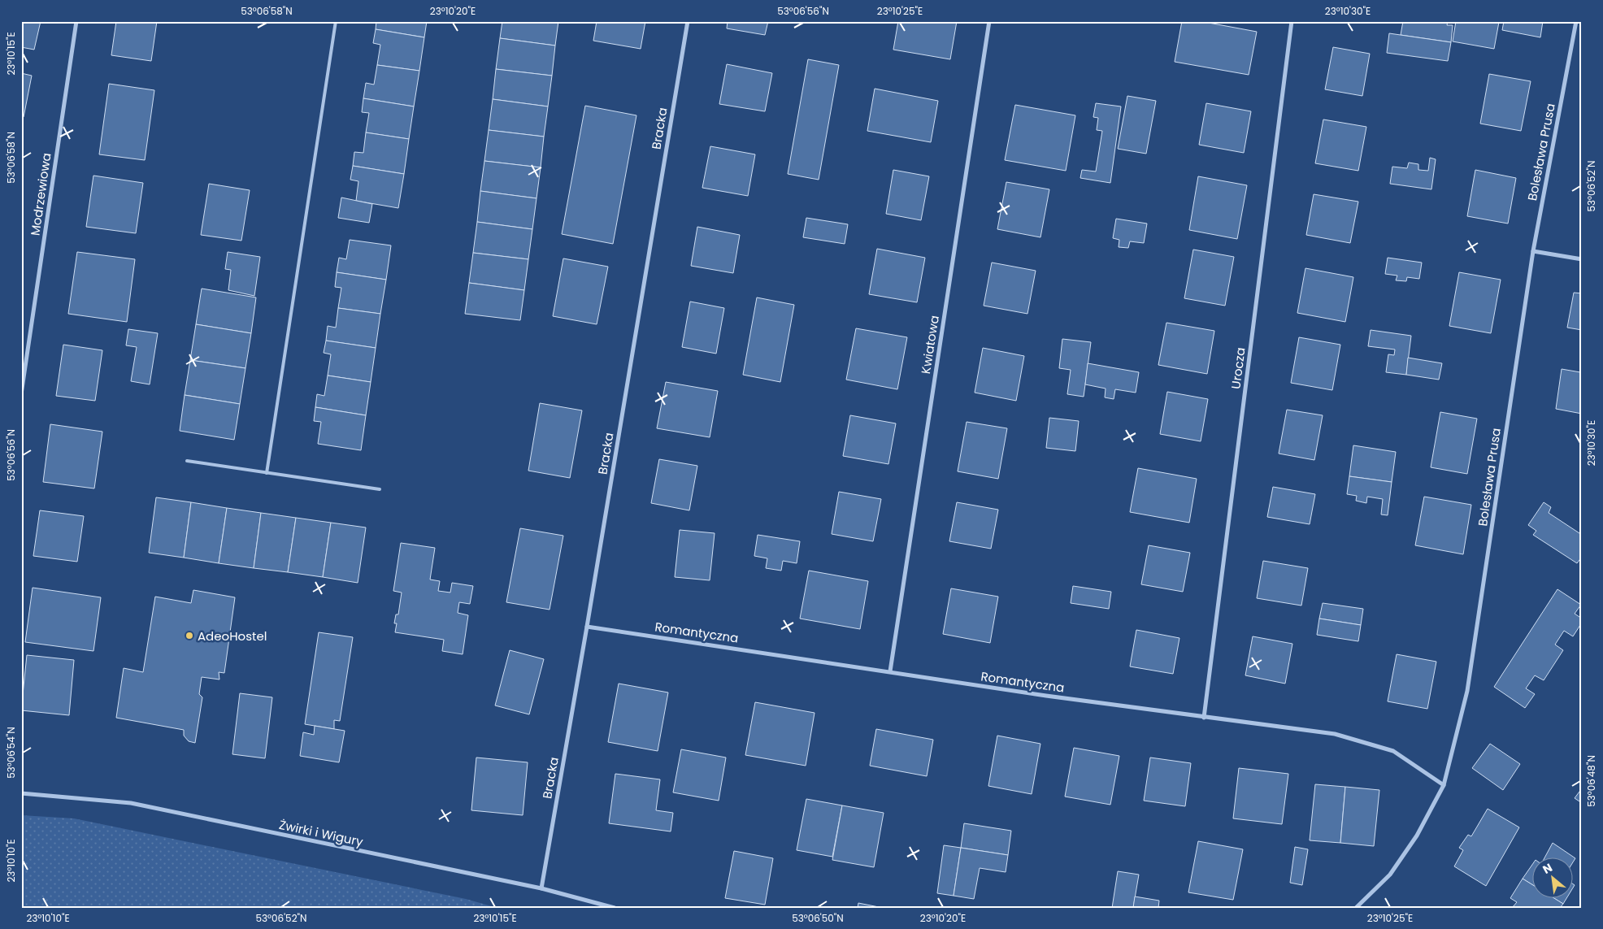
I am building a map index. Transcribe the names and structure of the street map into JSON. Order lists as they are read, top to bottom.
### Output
{
  "streets": {
    "street": [
      "Bracka",
      "Bolesława Prusa",
      "Modrzewiowa",
      "Kwiatowa",
      "Urocza",
      "Romantyczna",
      "Żwirki i Wigury"
    ]
  },
  "crossings": [
    ["Bracka", "Romantyczna"],
    ["Bracka", "Żwirki i Wigury"],
    ["Bolesława Prusa", "Romantyczna"],
    ["Kwiatowa", "Romantyczna"],
    ["Urocza", "Romantyczna"]
  ],
  "places": ["AdeoHostel"],
  "north": "top left",
  "coordinates": [
    "53°06'58\"N",
    "23°10'20\"E",
    "53°06'56\"N",
    "23°10'25\"E",
    "23°10'30\"E",
    "23°10'15\"E",
    "53°06'52\"N",
    "53°06'54\"N",
    "53°06'48\"N",
    "23°10'10\"E",
    "53°06'50\"N"
  ]
}
